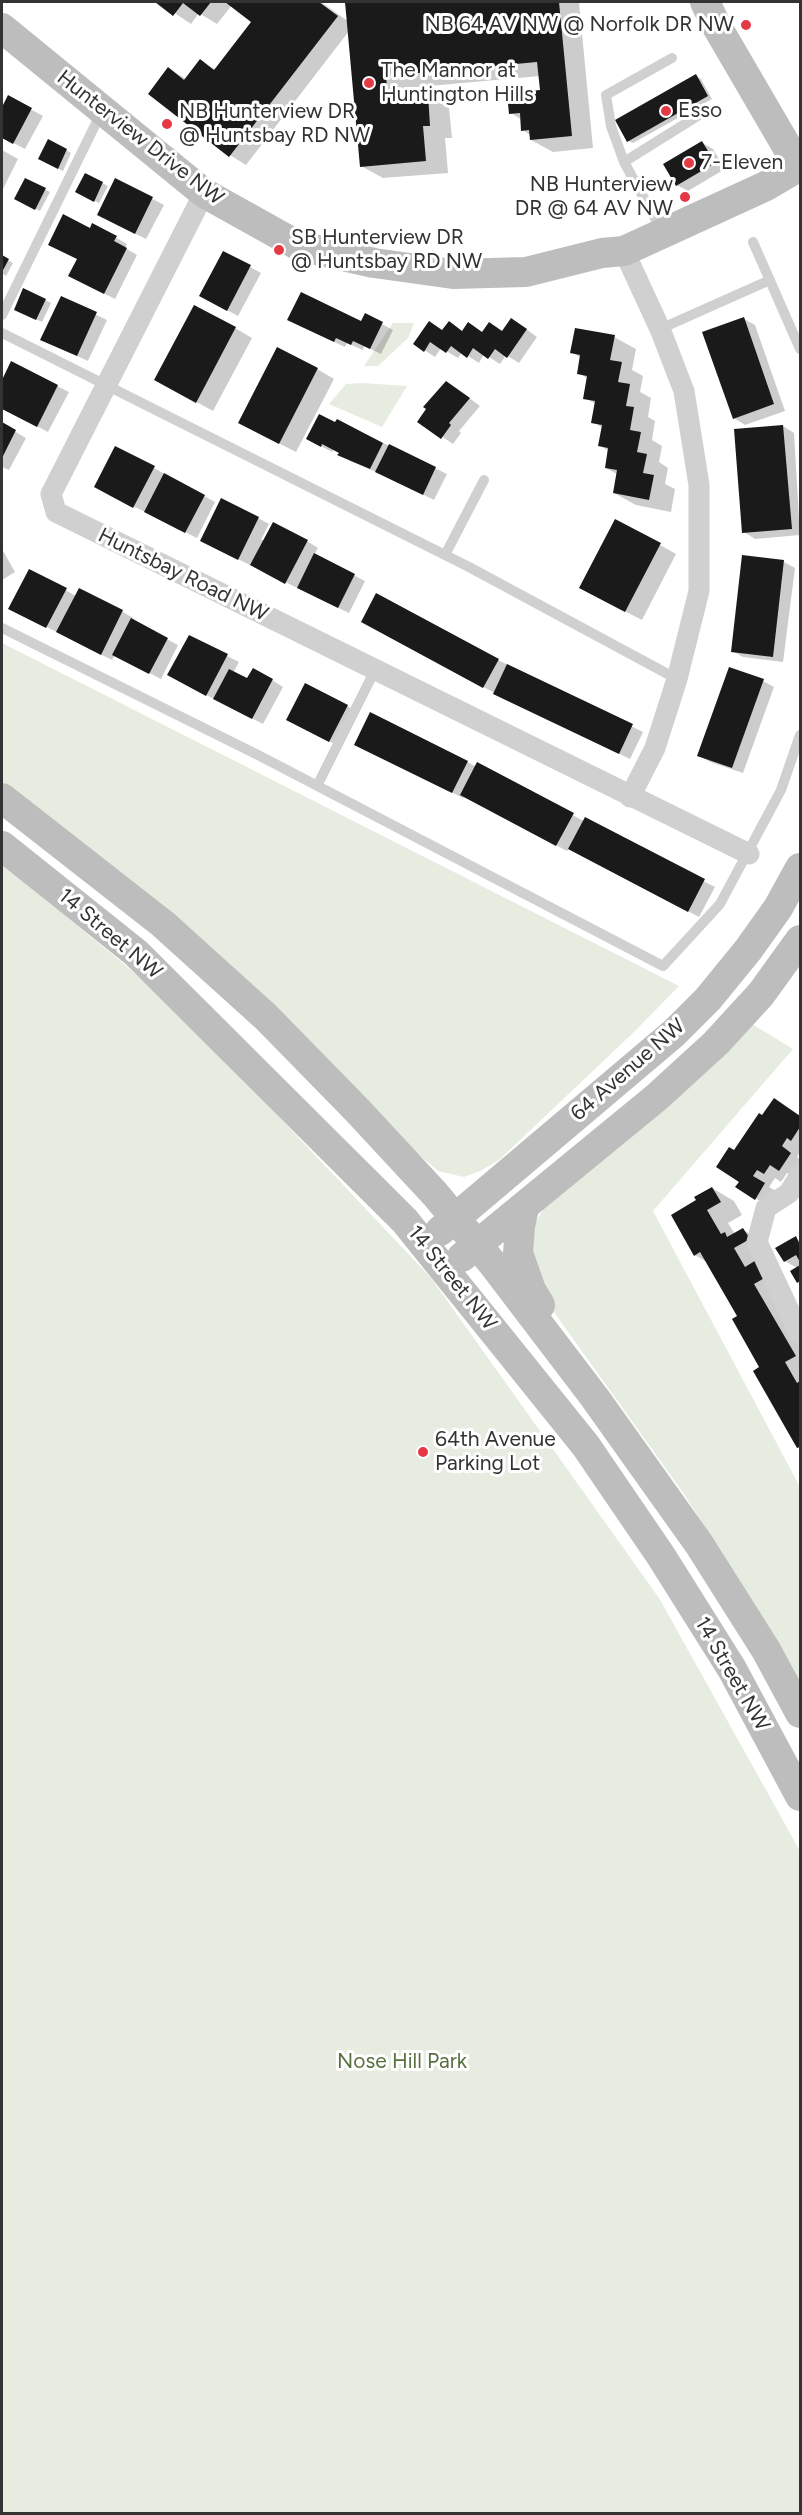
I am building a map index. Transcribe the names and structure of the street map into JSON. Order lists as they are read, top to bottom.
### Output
{
  "streets": {
    "main road": ["Hunterview Drive NW", "14 Street NW", "64 Avenue NW"],
    "street": ["Huntsbay Road NW"]
  },
  "crossings": [
    ["Hunterview Drive NW", "Huntsbay Road NW"],
    ["14 Street NW", "64 Avenue NW"]
  ],
  "parks": ["Nose Hill Park"],
  "places": [
    "NB 64 AV NW @ Norfolk DR NW",
    "The Mannor at Huntington Hills",
    "Esso",
    "NB Hunterview DR @ Huntsbay RD NW",
    "7-Eleven",
    "NB Hunterview DR @ 64 AV NW",
    "SB Hunterview DR @ Huntsbay RD NW",
    "64th Avenue Parking Lot"
  ]
}
